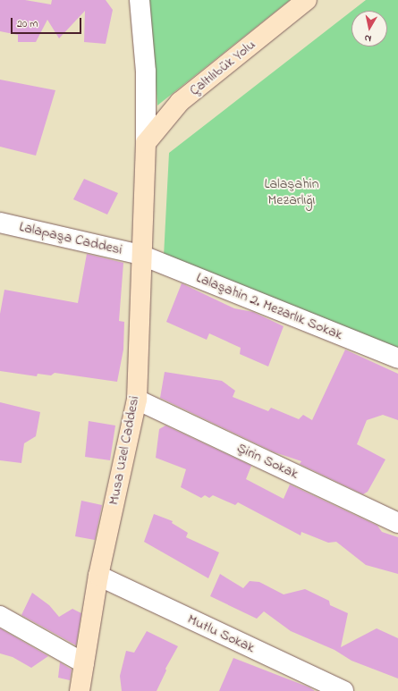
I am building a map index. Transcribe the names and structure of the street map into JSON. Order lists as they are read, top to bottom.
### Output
{
  "streets": {
    "main road": ["Çaltılıbük Yolu", "Musa Uzel Caddesi"],
    "street": [
      "Lalapaşa Caddesi",
      "Lalaşahin 2. Mezarlık Sokak",
      "Şirin Sokak",
      "Mutlu Sokak"
    ]
  },
  "crossings": [
    ["Çaltılıbük Yolu", "Musa Uzel Caddesi"],
    ["Lalapaşa Caddesi", "Lalaşahin 2. Mezarlık Sokak"],
    ["Lalapaşa Caddesi", "Musa Uzel Caddesi"],
    ["Lalaşahin 2. Mezarlık Sokak", "Musa Uzel Caddesi"],
    ["Musa Uzel Caddesi", "Şirin Sokak"],
    ["Musa Uzel Caddesi", "Mutlu Sokak"]
  ],
  "parks": ["Lalaşahin Mezarlığı"],
  "scale_bar": "20 m",
  "north": "bottom"
}
